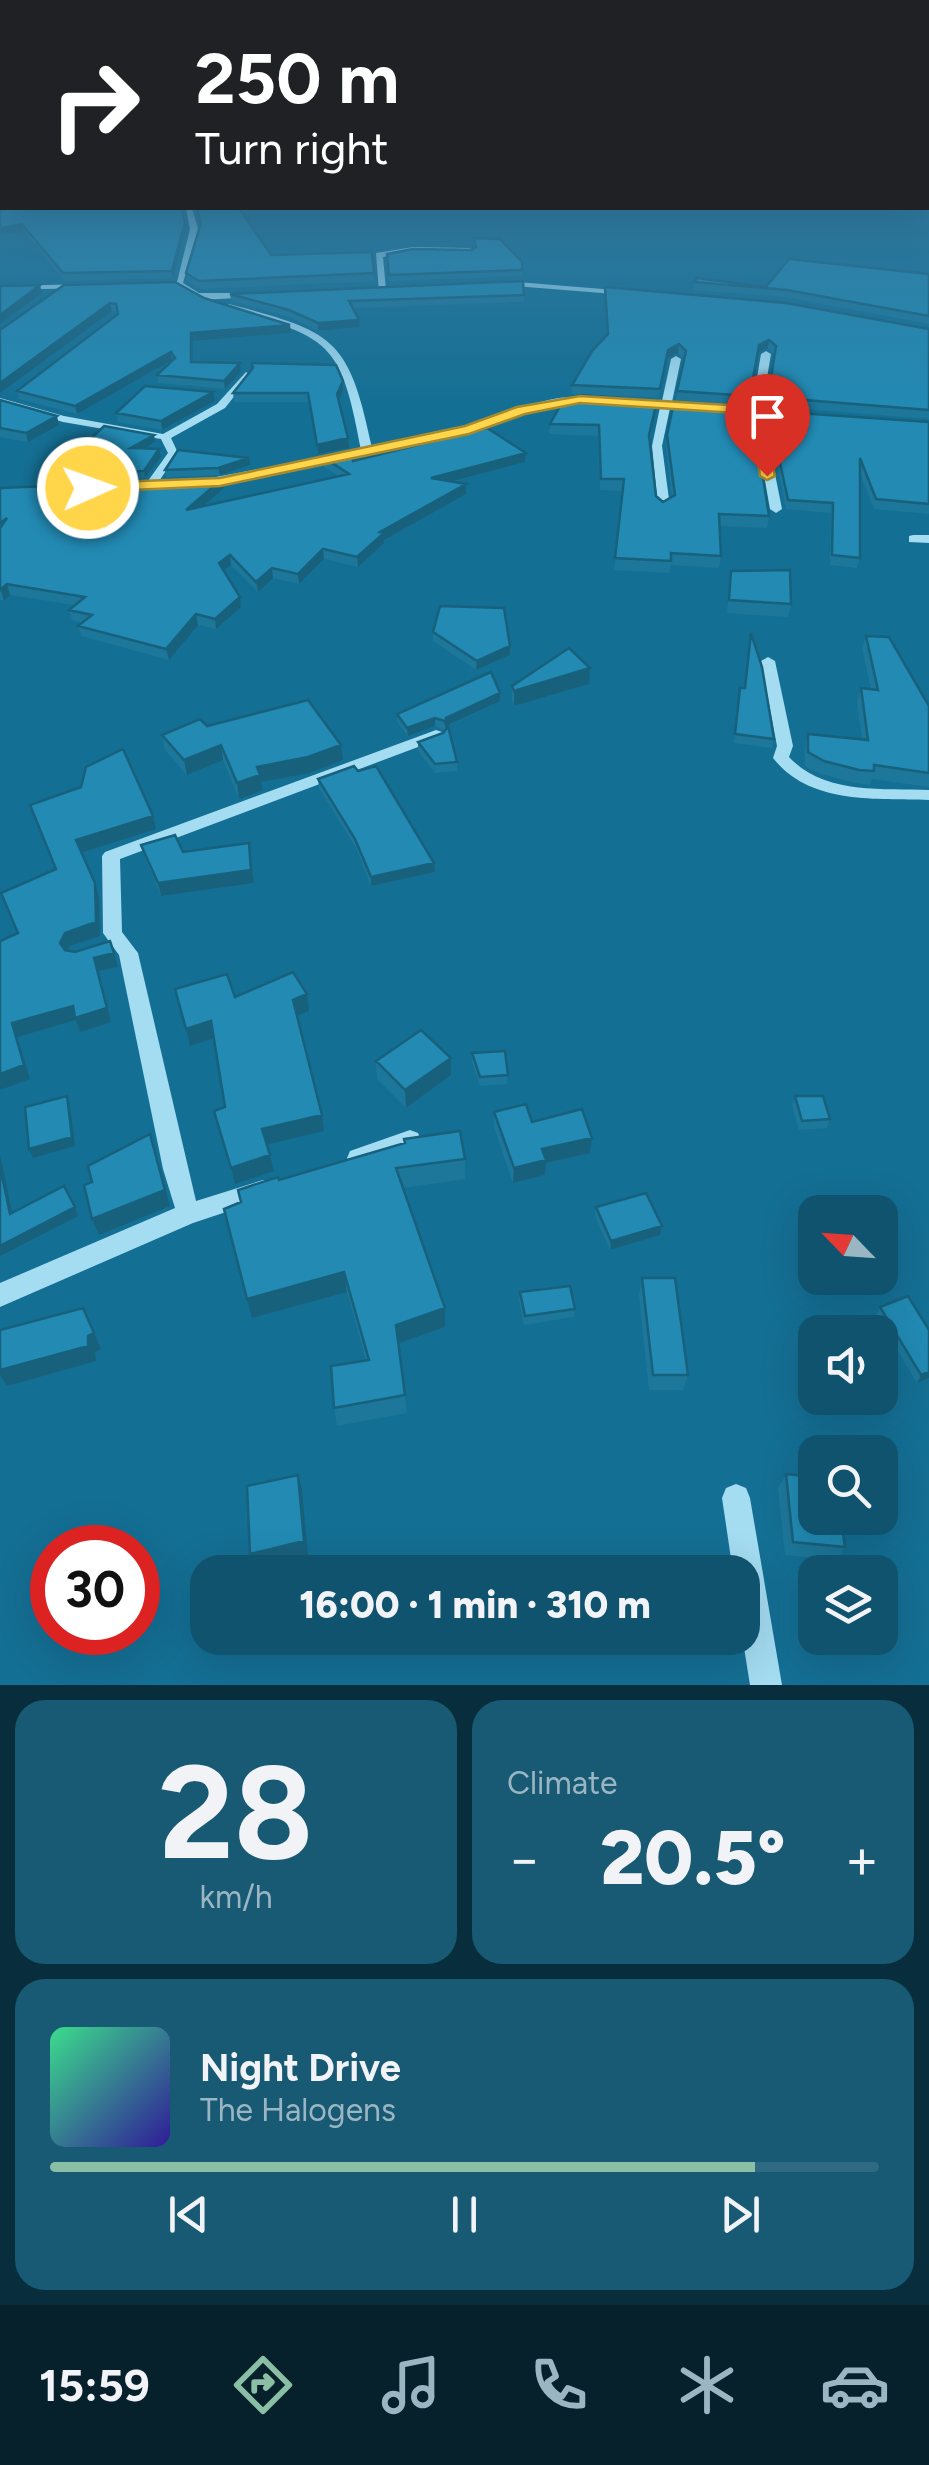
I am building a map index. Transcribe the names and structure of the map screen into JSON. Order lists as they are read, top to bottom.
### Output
{
  "north": "top left",
  "page": {
    "turn": ["250 m", "Turn right"],
    "limit": "30",
    "trip": "16:00 · 1 min · 310 m",
    "tile": [
      ["28", "km/h"],
      "Climate"
    ],
    "heat": ["−", "20.5°", "+"],
    "song": ["Night Drive", "The Halogens"],
    "tabs": "15:59"
  }
}
